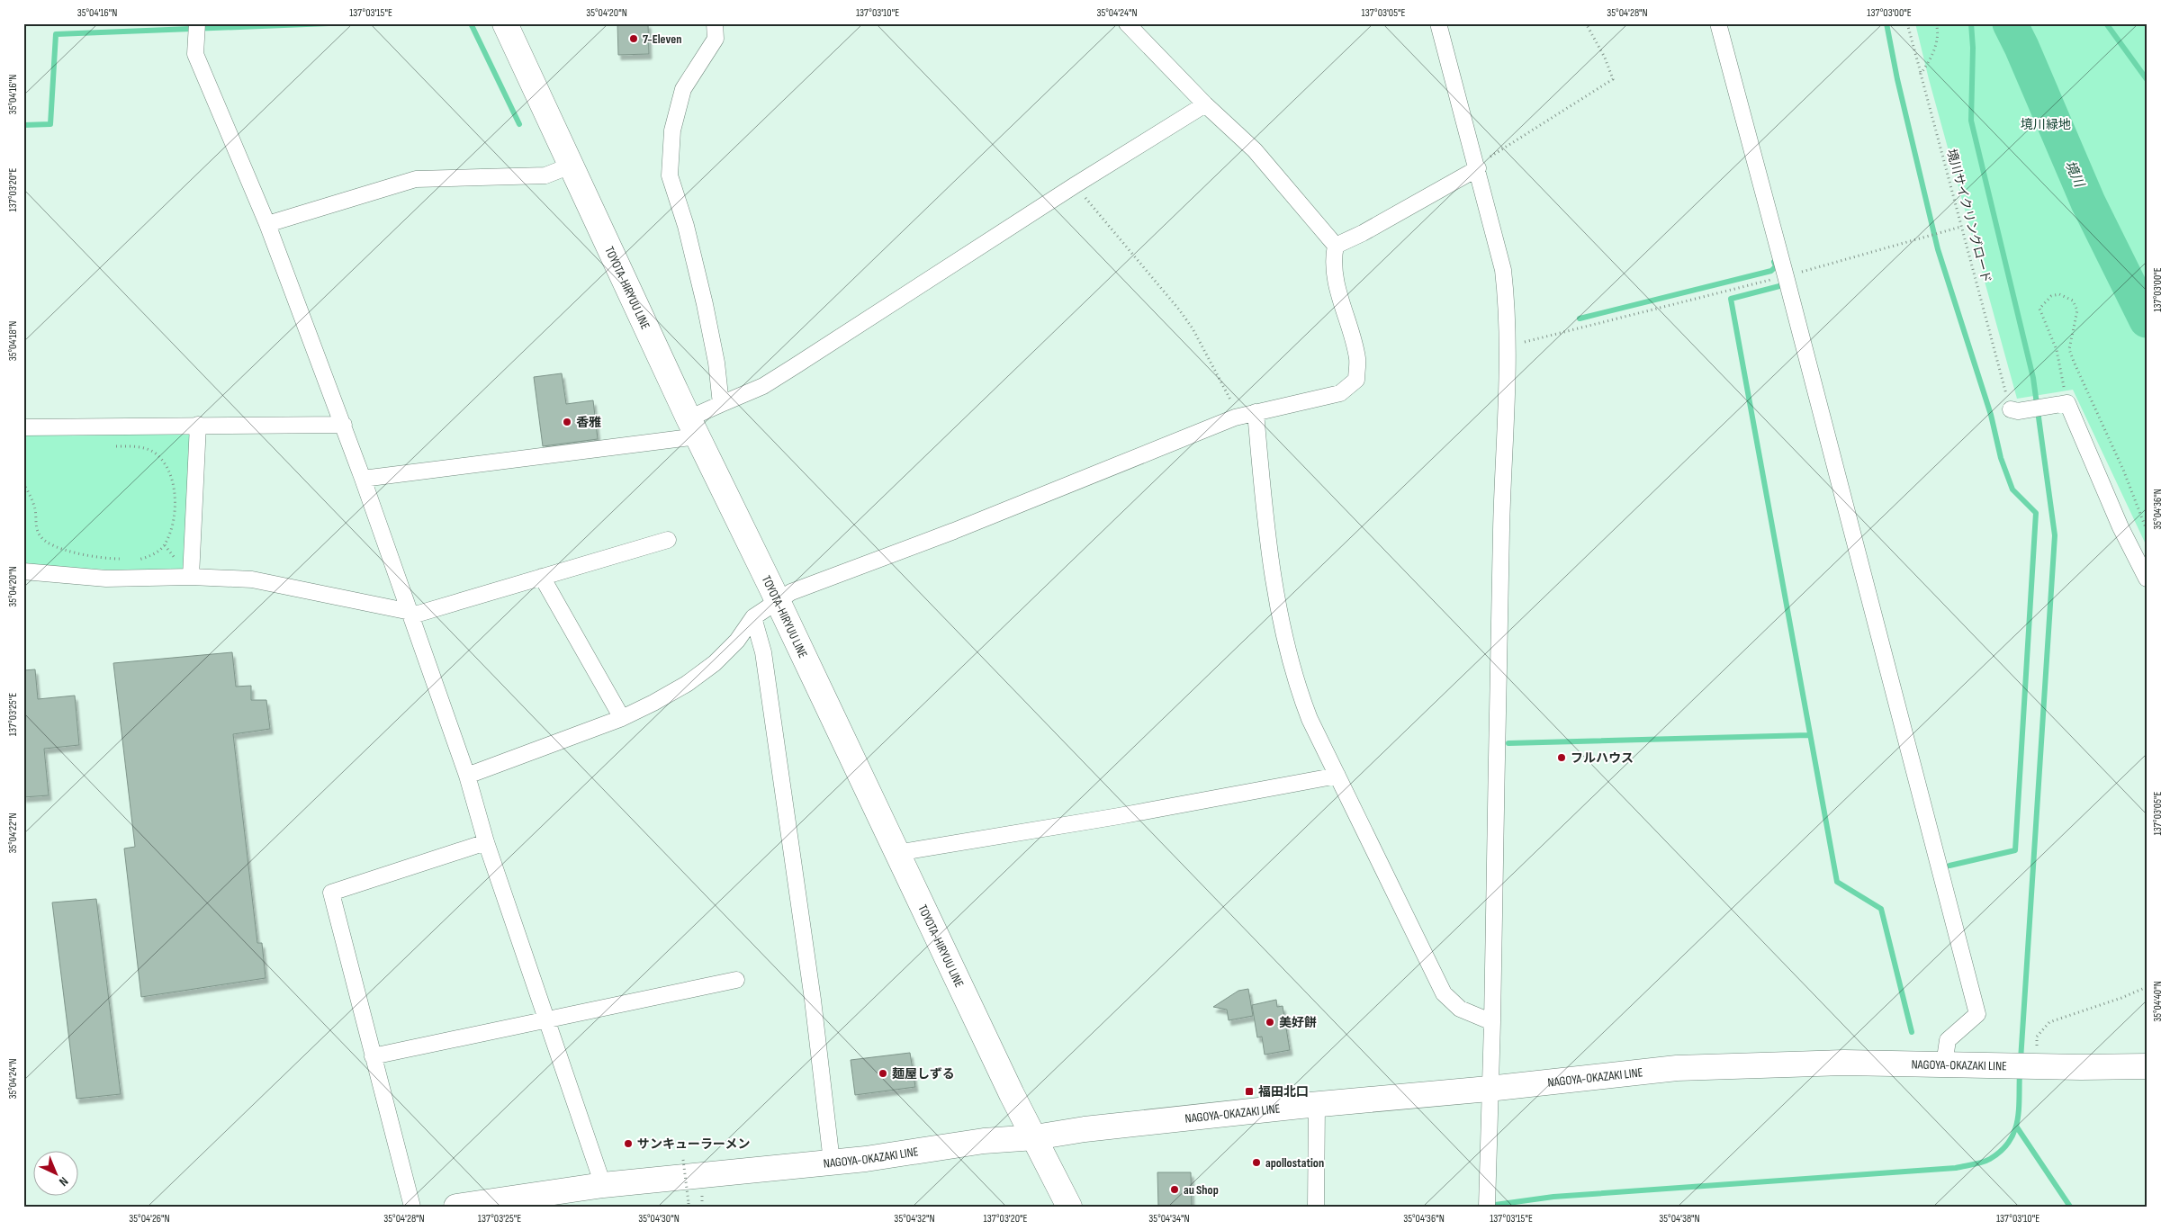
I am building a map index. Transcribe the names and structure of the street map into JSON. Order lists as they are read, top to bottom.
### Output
{
  "streets": {
    "main road": ["TOYOTA-HIRYUU LINE", "NAGOYA-OKAZAKI LINE"],
    "path": ["境川サイクリングロード"]
  },
  "crossings": [
    ["TOYOTA-HIRYUU LINE", "NAGOYA-OKAZAKI LINE"]
  ],
  "water": ["境川"],
  "parks": ["境川緑地"],
  "places": {
    "other": [
      "7-Eleven",
      "香雅",
      "フルハウス",
      "美好餅",
      "麺屋しずる",
      "サンキューラーメン",
      "apollostation",
      "au Shop"
    ],
    "transit": ["福田北口"]
  },
  "north": "bottom right",
  "coordinates": [
    "35°04'16\"N",
    "137°03'15\"E",
    "35°04'20\"N",
    "137°03'10\"E",
    "35°04'24\"N",
    "137°03'05\"E",
    "35°04'28\"N",
    "137°03'00\"E",
    "137°03'20\"E",
    "35°04'18\"N",
    "35°04'36\"N",
    "137°03'25\"E",
    "35°04'22\"N",
    "35°04'40\"N",
    "35°04'26\"N",
    "35°04'30\"N",
    "35°04'32\"N",
    "35°04'34\"N",
    "35°04'38\"N"
  ]
}
